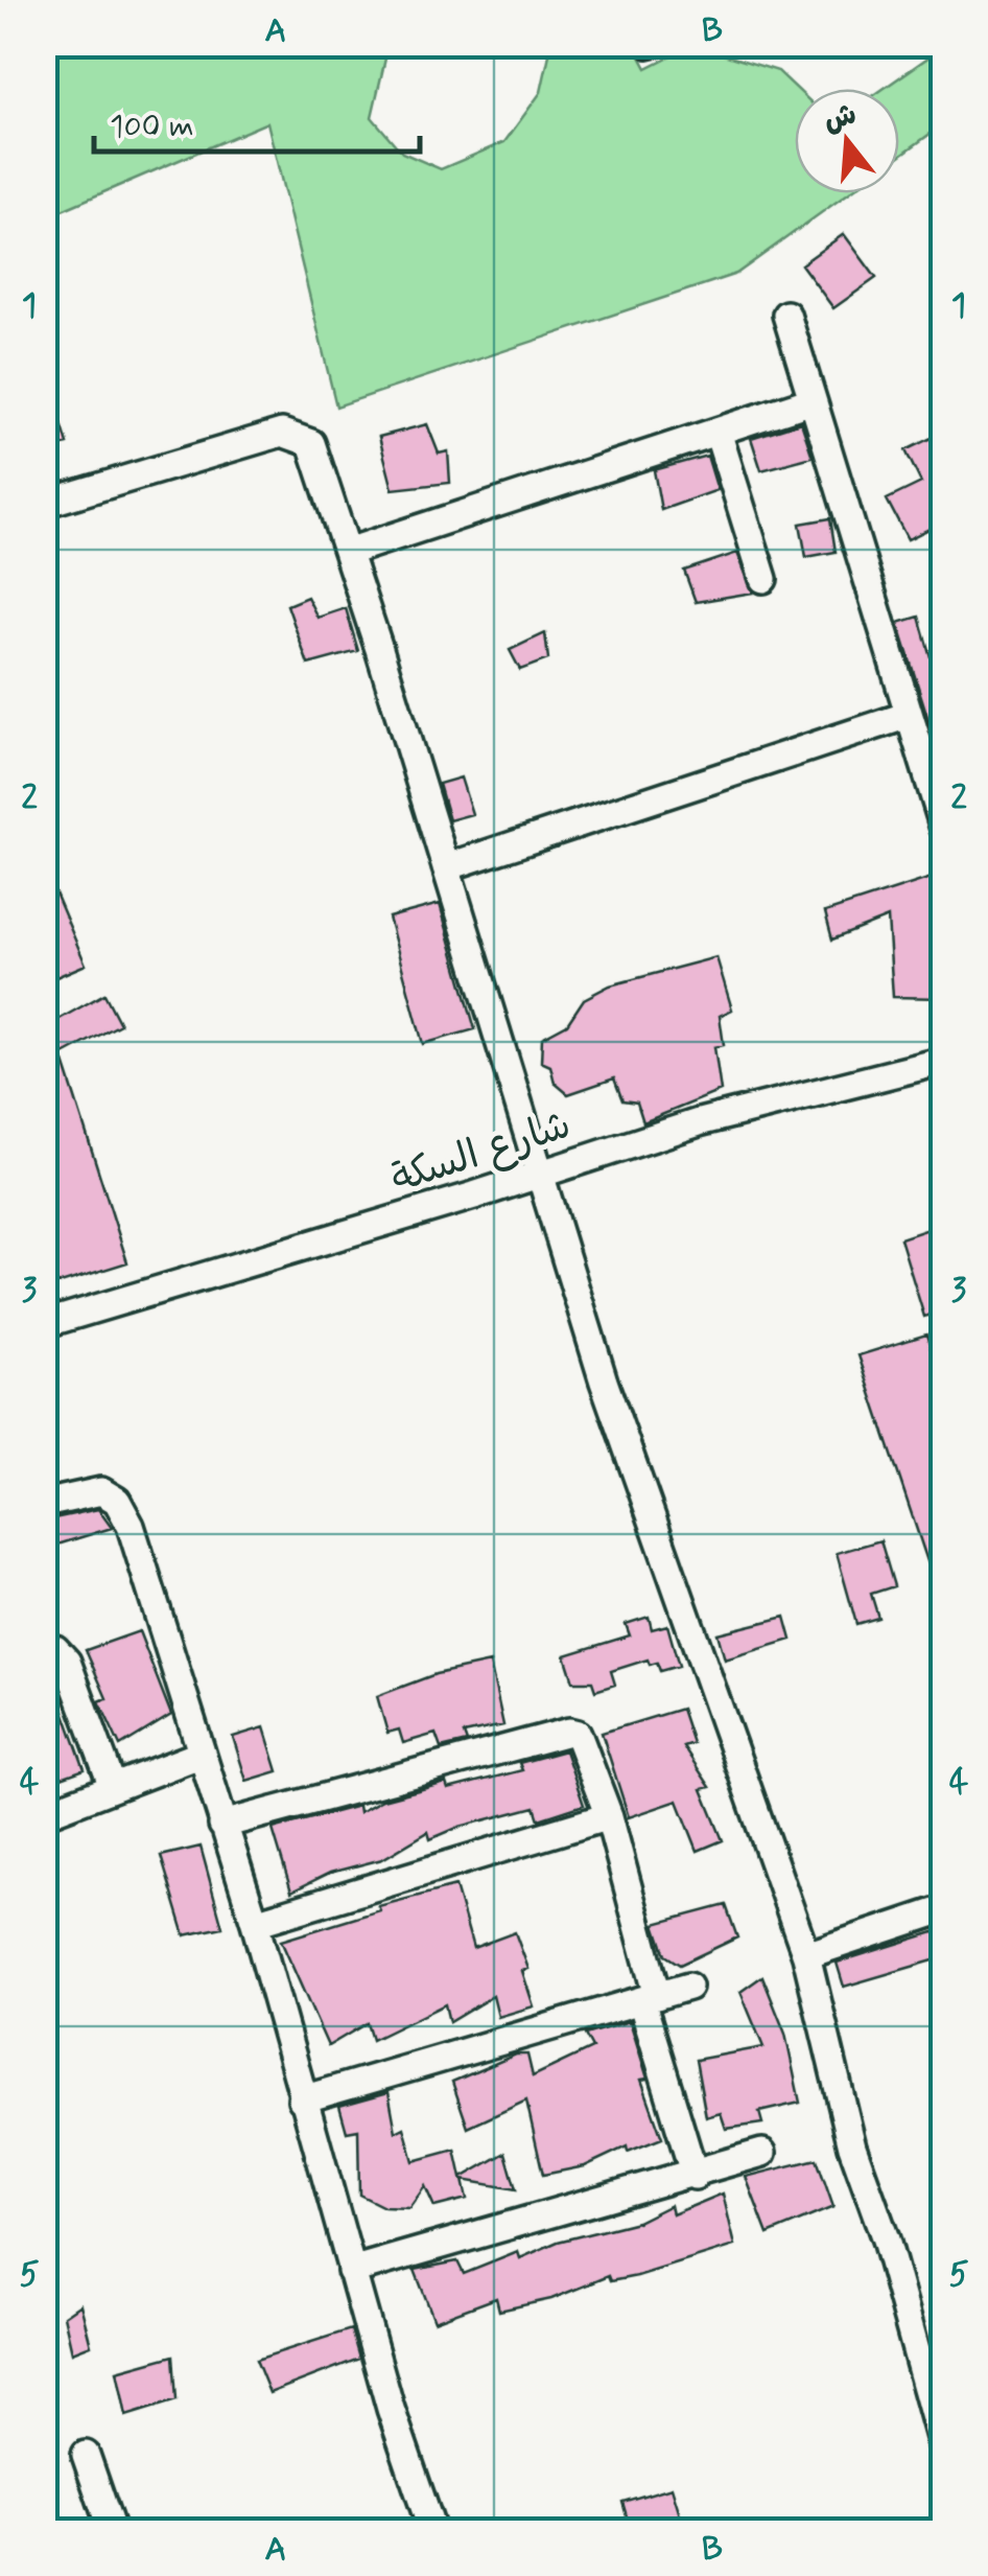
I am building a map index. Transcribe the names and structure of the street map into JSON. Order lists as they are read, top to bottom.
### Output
{
  "streets": {
    "street": ["شارع السكة"]
  },
  "scale_bar": "100 m",
  "north": "top",
  "grid": {
    "columns": ["A", "B"],
    "rows": [
      "1",
      "2",
      "3",
      "4",
      "5"
    ]
  }
}
